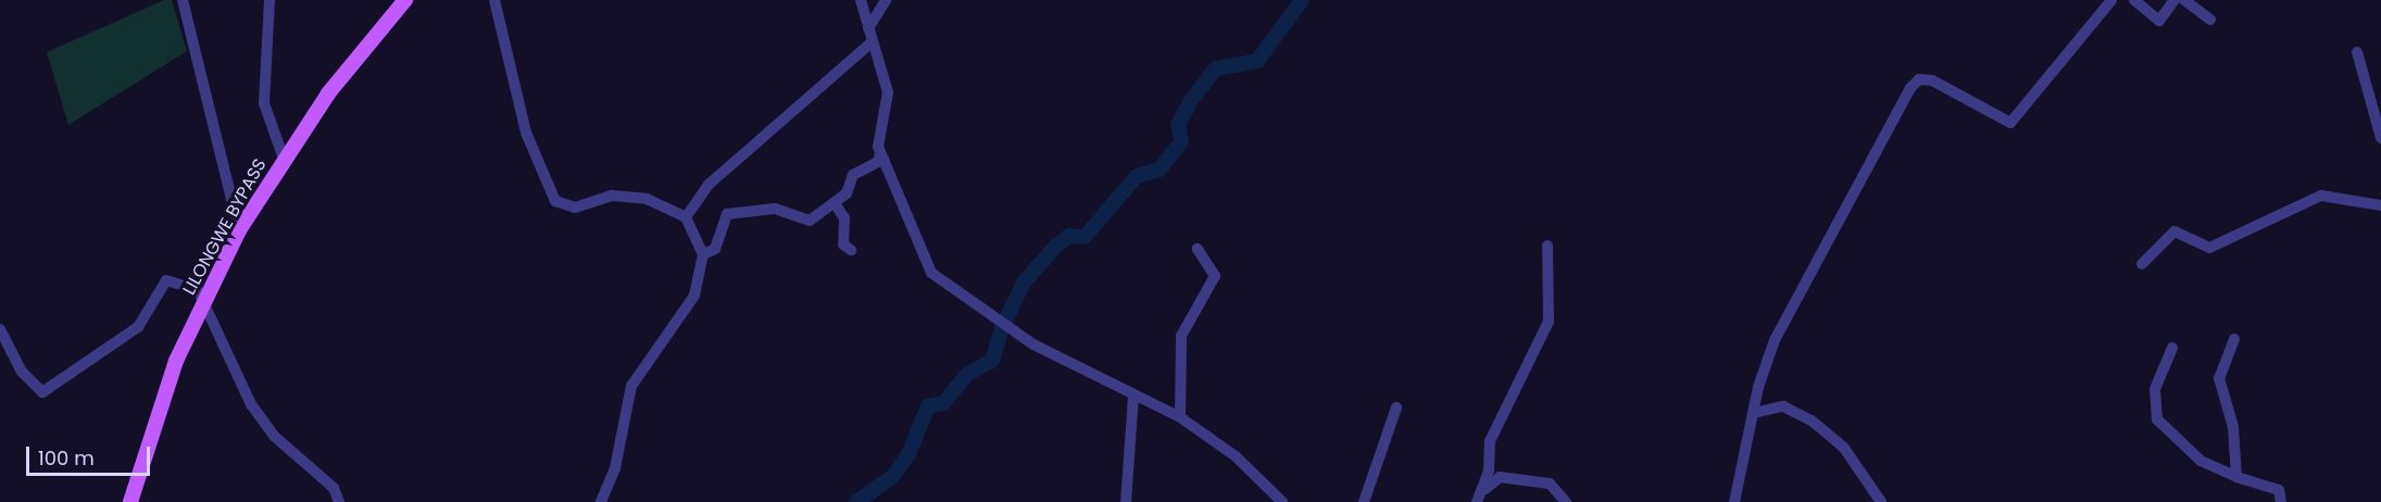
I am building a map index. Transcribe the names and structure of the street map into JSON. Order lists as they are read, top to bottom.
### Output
{
  "streets": {
    "main road": ["LILONGWE BYPASS"]
  },
  "scale_bar": "100 m"
}
